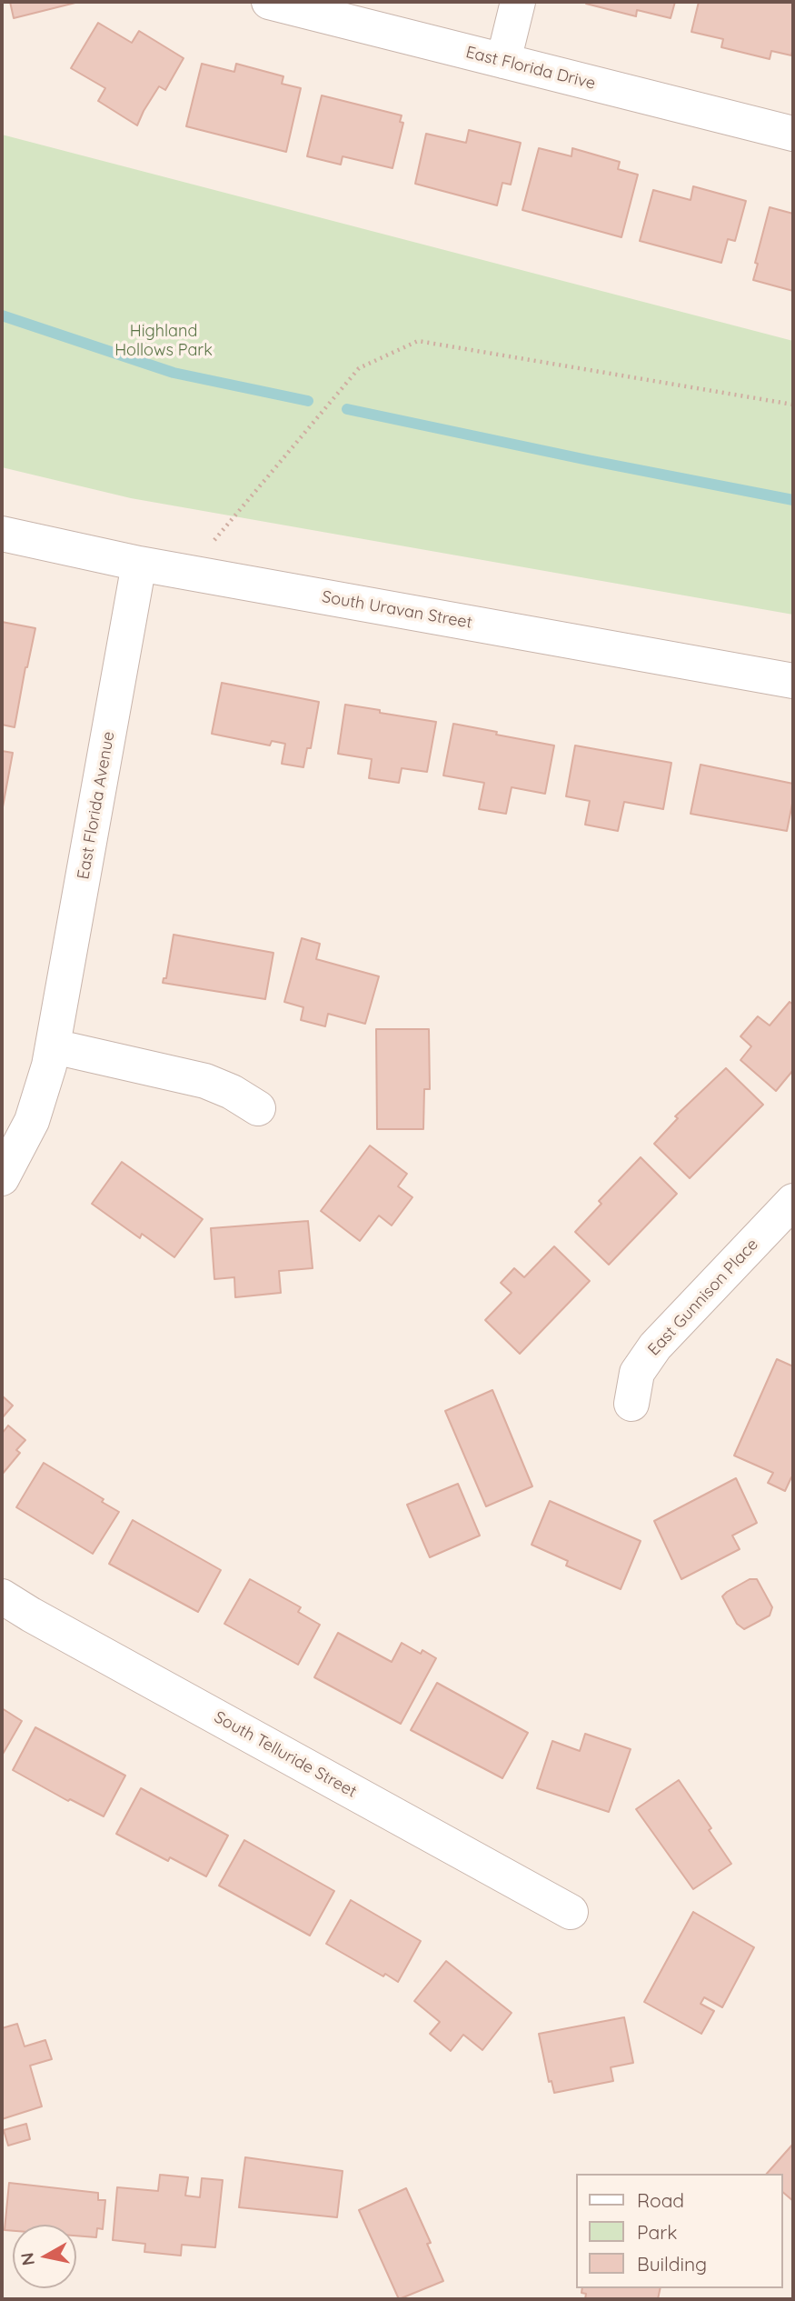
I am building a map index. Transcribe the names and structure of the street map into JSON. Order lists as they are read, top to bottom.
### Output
{
  "streets": {
    "street": [
      "East Florida Drive",
      "South Uravan Street",
      "East Florida Avenue",
      "East Gunnison Place",
      "South Telluride Street"
    ]
  },
  "crossings": [
    ["South Uravan Street", "East Florida Avenue"]
  ],
  "parks": ["Highland Hollows Park"],
  "legend": ["Road", "Park", "Building"],
  "north": "left"
}
